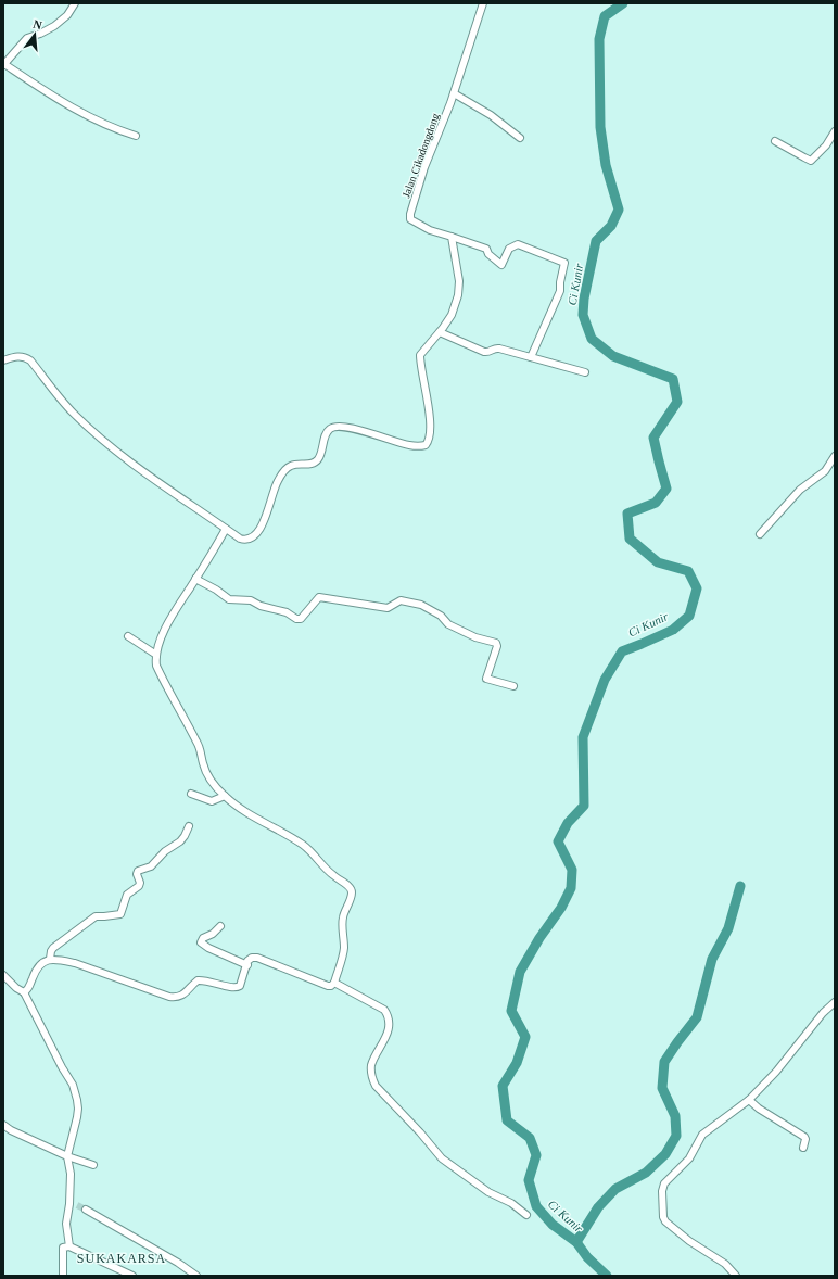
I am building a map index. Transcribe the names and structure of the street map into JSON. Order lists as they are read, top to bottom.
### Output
{
  "streets": {
    "street": ["Jalan Cikadongdong"]
  },
  "districts": ["SUKAKARSA"],
  "water": ["Ci Kunir"],
  "north": "top"
}
